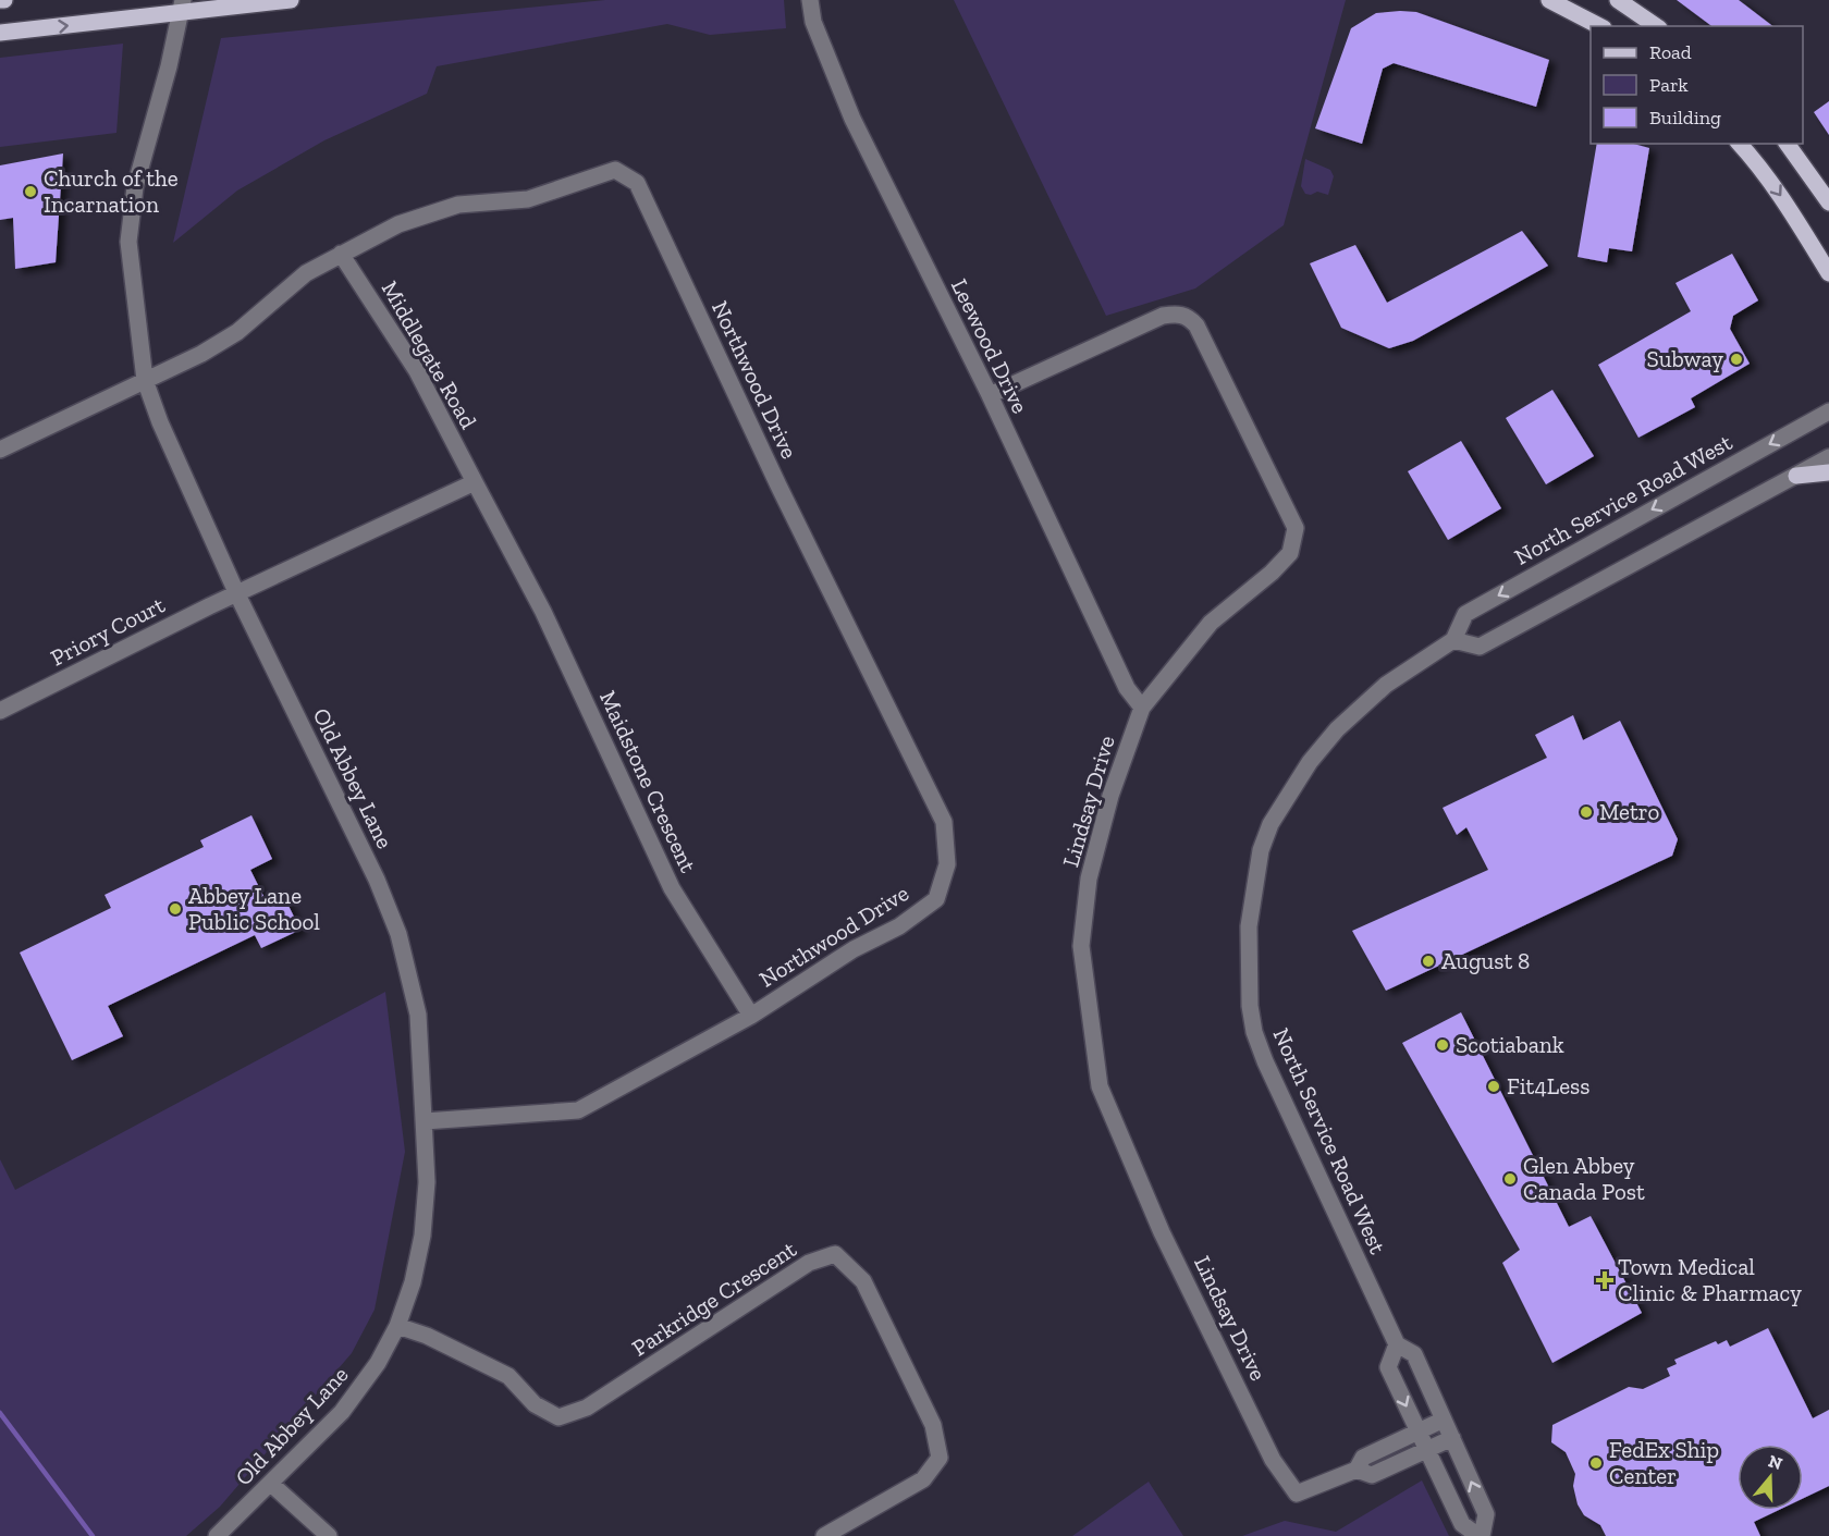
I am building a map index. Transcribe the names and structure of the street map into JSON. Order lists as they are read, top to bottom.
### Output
{
  "streets": {
    "street": [
      "Leewood Drive",
      "Middlegate Road",
      "Northwood Drive",
      "North Service Road West",
      "Priory Court",
      "Old Abbey Lane",
      "Maidstone Crescent",
      "Lindsay Drive",
      "Parkridge Crescent"
    ]
  },
  "crossings": [
    ["Leewood Drive", "Lindsay Drive"],
    ["Middlegate Road", "Northwood Drive"],
    ["Middlegate Road", "Maidstone Crescent"],
    ["Northwood Drive", "Old Abbey Lane"],
    ["Northwood Drive", "Maidstone Crescent"],
    ["North Service Road West", "Lindsay Drive"],
    ["Priory Court", "Old Abbey Lane"],
    ["Old Abbey Lane", "Parkridge Crescent"]
  ],
  "places": {
    "other": [
      "Church of the Incarnation",
      "Subway",
      "Metro",
      "Abbey Lane Public School",
      "August 8",
      "Scotiabank",
      "Fit4Less",
      "Glen Abbey Canada Post",
      "FedEx Ship Center"
    ],
    "health": ["Town Medical Clinic & Pharmacy"]
  },
  "legend": ["Road", "Park", "Building"],
  "north": "top"
}
